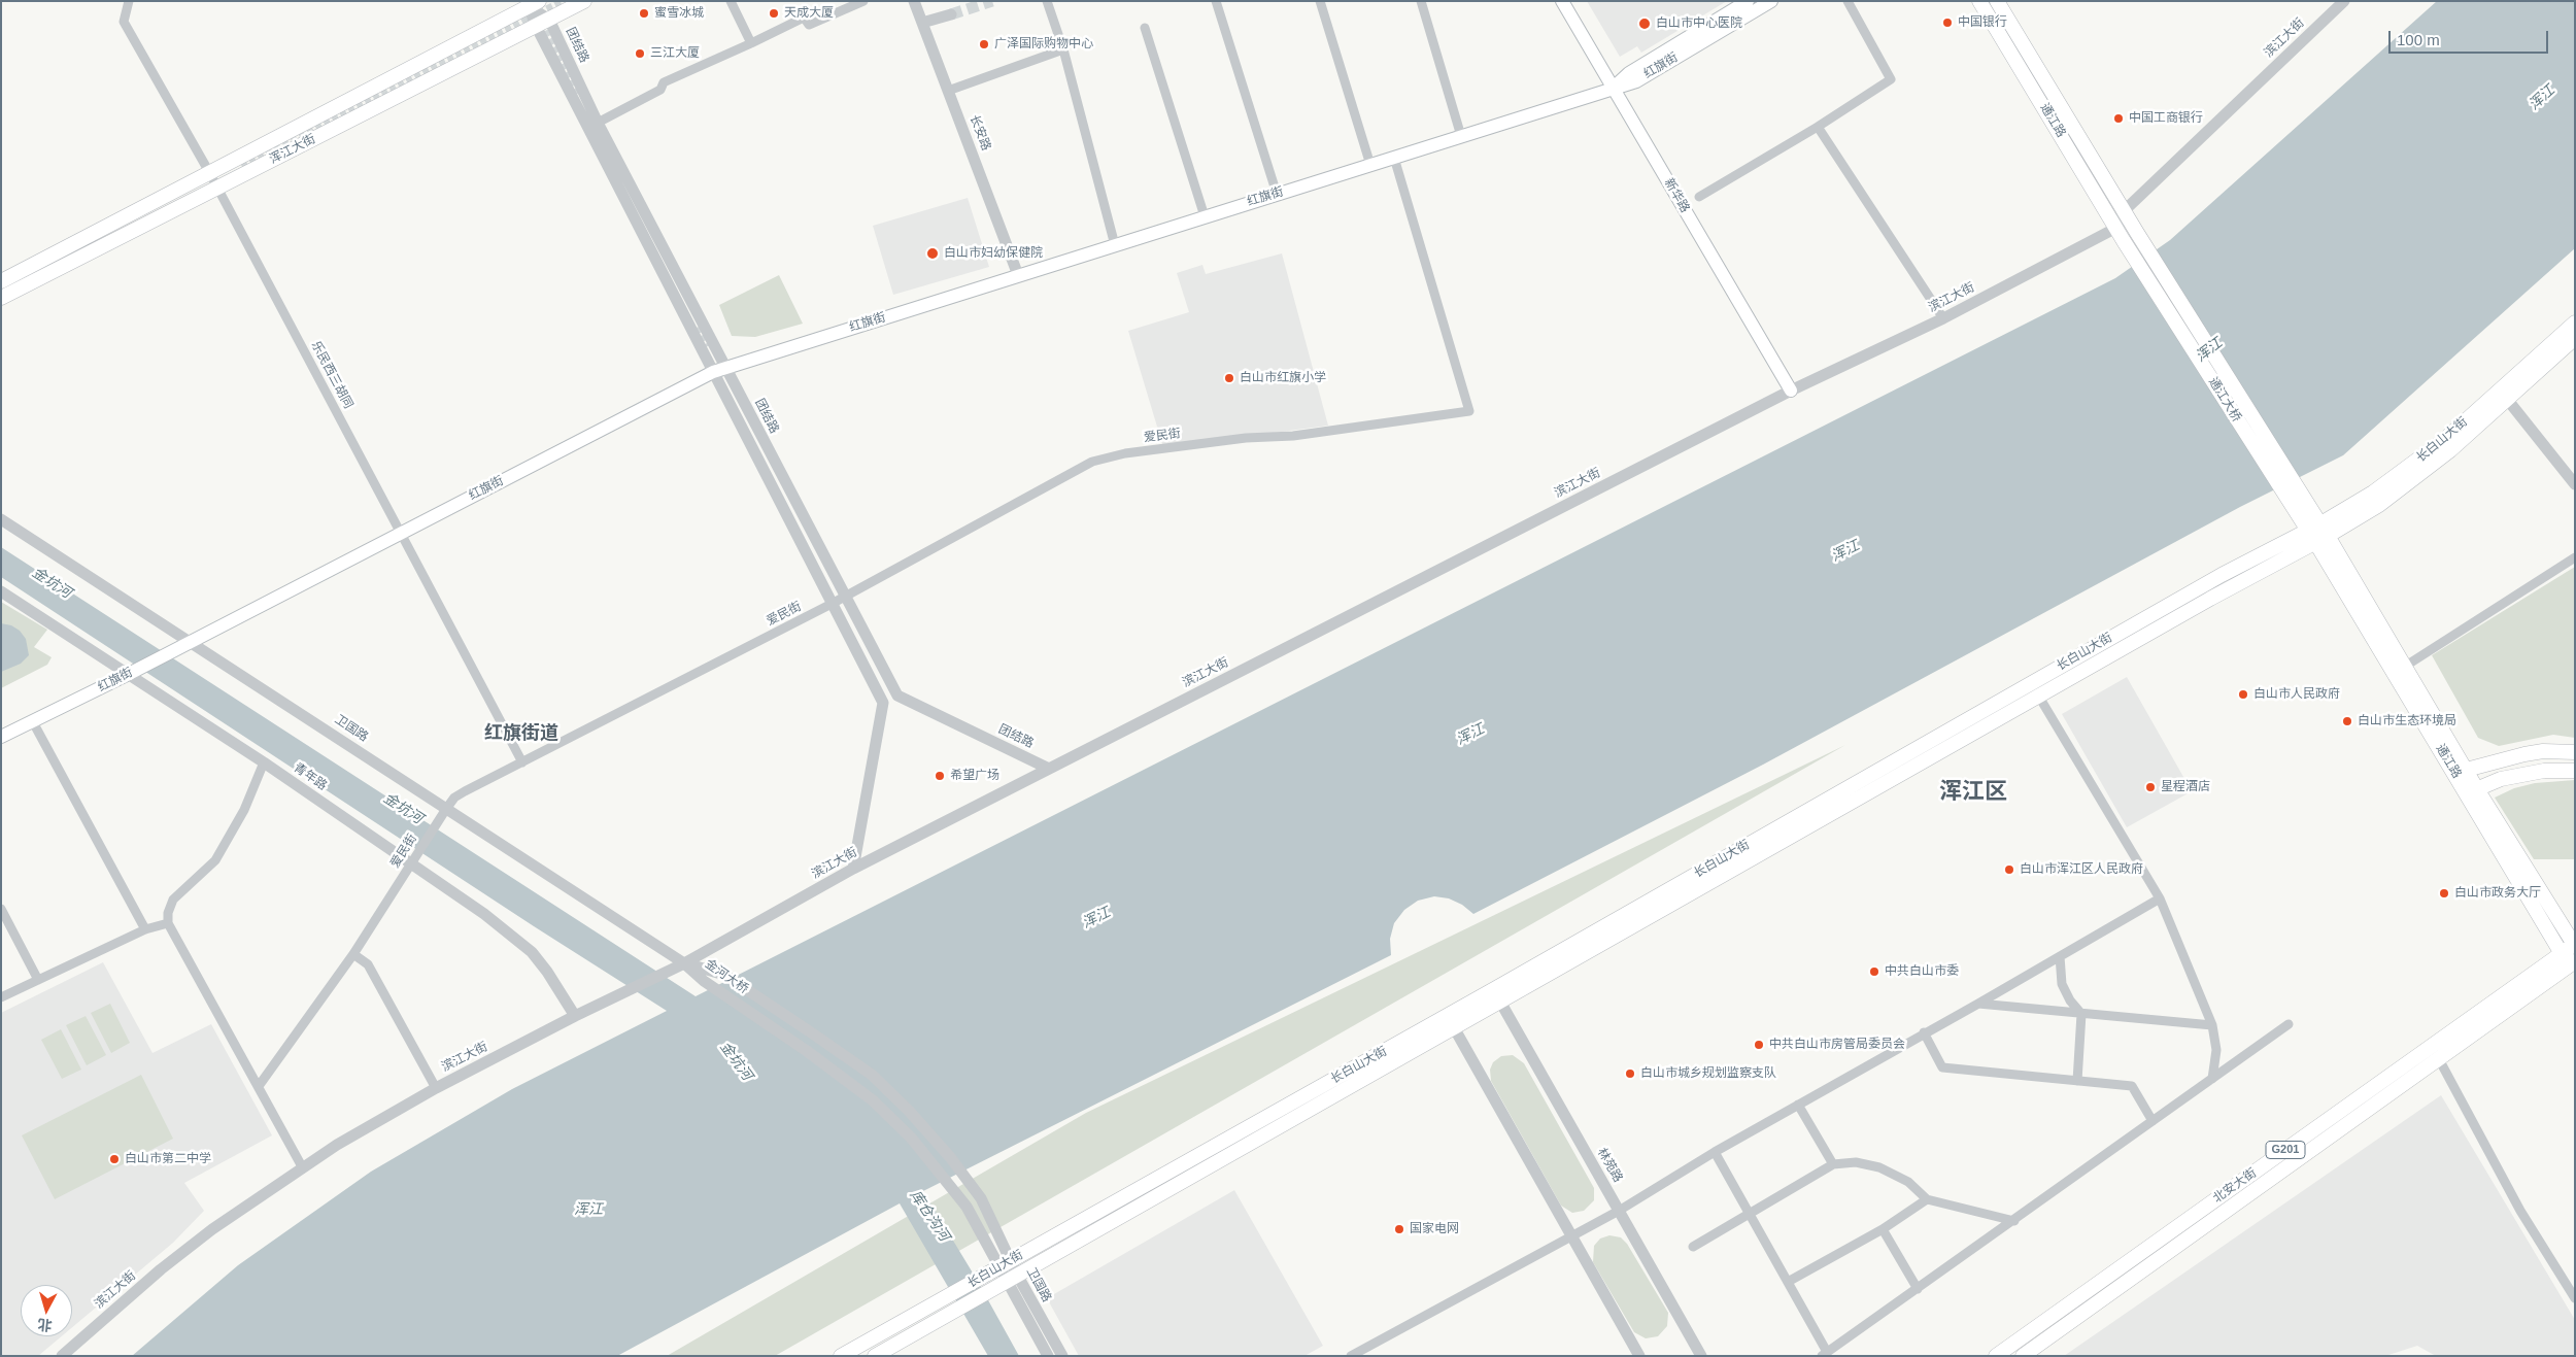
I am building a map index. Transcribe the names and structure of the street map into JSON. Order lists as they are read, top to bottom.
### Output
{
  "streets": {
    "main road": [
      "红旗街",
      "通江路",
      "浑江大街",
      "新华路",
      "通江大桥",
      "长白山大街",
      "G201",
      "北安大街"
    ],
    "street": [
      "滨江大街",
      "团结路",
      "长安路",
      "乐民西三胡同",
      "爱民街",
      "卫国路",
      "青年路",
      "金河大桥",
      "林苑路"
    ]
  },
  "crossings": [
    ["滨江大街", "团结路"],
    ["滨江大街", "通江路"],
    ["滨江大街", "新华路"],
    ["滨江大街", "卫国路"],
    ["滨江大街", "青年路"],
    ["滨江大街", "金河大桥"],
    ["团结路", "红旗街"],
    ["团结路", "浑江大街"],
    ["团结路", "爱民街"],
    ["红旗街", "长安路"],
    ["红旗街", "新华路"],
    ["红旗街", "乐民西三胡同"],
    ["红旗街", "爱民街"],
    ["红旗街", "卫国路"],
    ["红旗街", "青年路"],
    ["通江路", "通江大桥"],
    ["通江路", "长白山大街"],
    ["通江路", "北安大街"],
    ["浑江大街", "乐民西三胡同"],
    ["乐民西三胡同", "爱民街"],
    ["爱民街", "卫国路"],
    ["爱民街", "青年路"],
    ["长白山大街", "卫国路"],
    ["长白山大街", "林苑路"],
    ["卫国路", "金河大桥"]
  ],
  "districts": ["红旗街道", "浑江区"],
  "water": ["浑江", "金坑河", "库仓沟河"],
  "places": [
    "蜜雪冰城",
    "天成大厦",
    "中国银行",
    "白山市中心医院",
    "广泽国际购物中心",
    "三江大厦",
    "中国工商银行",
    "白山市妇幼保健院",
    "白山市红旗小学",
    "白山市人民政府",
    "白山市生态环境局",
    "希望广场",
    "星程酒店",
    "白山市浑江区人民政府",
    "白山市政务大厅",
    "中共白山市委",
    "中共白山市房管局委员会",
    "白山市城乡规划监察支队",
    "白山市第二中学",
    "国家电网"
  ],
  "scale_bar": "100 m",
  "north": "bottom"
}
